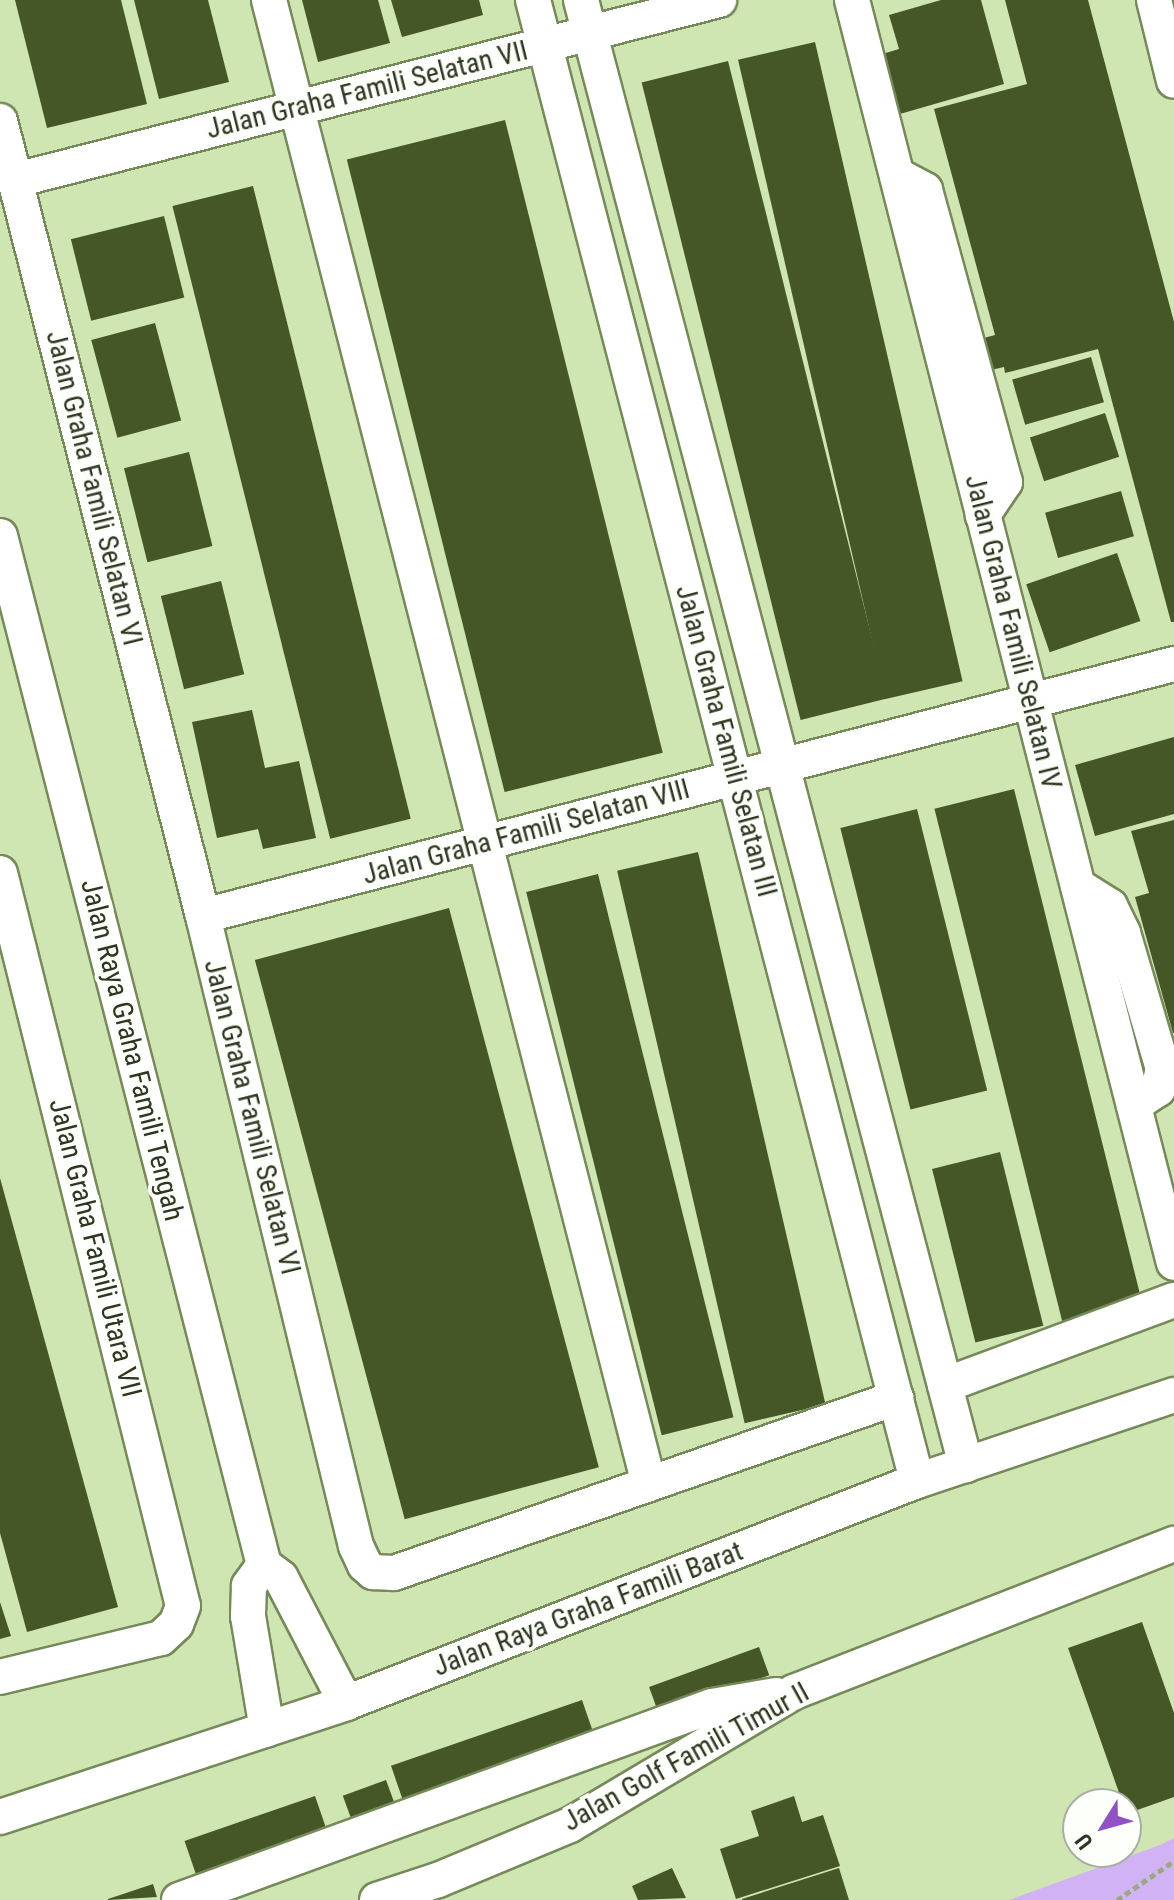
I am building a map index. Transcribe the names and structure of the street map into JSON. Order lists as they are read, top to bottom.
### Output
{
  "streets": {
    "street": [
      "Jalan Graha Famili Selatan VII",
      "Jalan Graha Famili Selatan VI",
      "Jalan Graha Famili Selatan IV",
      "Jalan Graha Famili Selatan III",
      "Jalan Graha Famili Selatan VIII",
      "Jalan Raya Graha Famili Tengah",
      "Jalan Graha Famili Utara VII",
      "Jalan Raya Graha Famili Barat",
      "Jalan Golf Famili Timur II"
    ]
  },
  "crossings": [
    ["Jalan Graha Famili Selatan VII", "Jalan Graha Famili Selatan VI"],
    ["Jalan Graha Famili Selatan VII", "Jalan Graha Famili Selatan III"],
    ["Jalan Graha Famili Selatan VI", "Jalan Graha Famili Selatan III"],
    ["Jalan Graha Famili Selatan VI", "Jalan Graha Famili Selatan VIII"],
    ["Jalan Graha Famili Selatan IV", "Jalan Graha Famili Selatan VIII"],
    ["Jalan Graha Famili Selatan III", "Jalan Graha Famili Selatan VIII"],
    ["Jalan Graha Famili Selatan III", "Jalan Raya Graha Famili Barat"],
    ["Jalan Raya Graha Famili Tengah", "Jalan Raya Graha Famili Barat"]
  ],
  "north": "bottom left"
}
